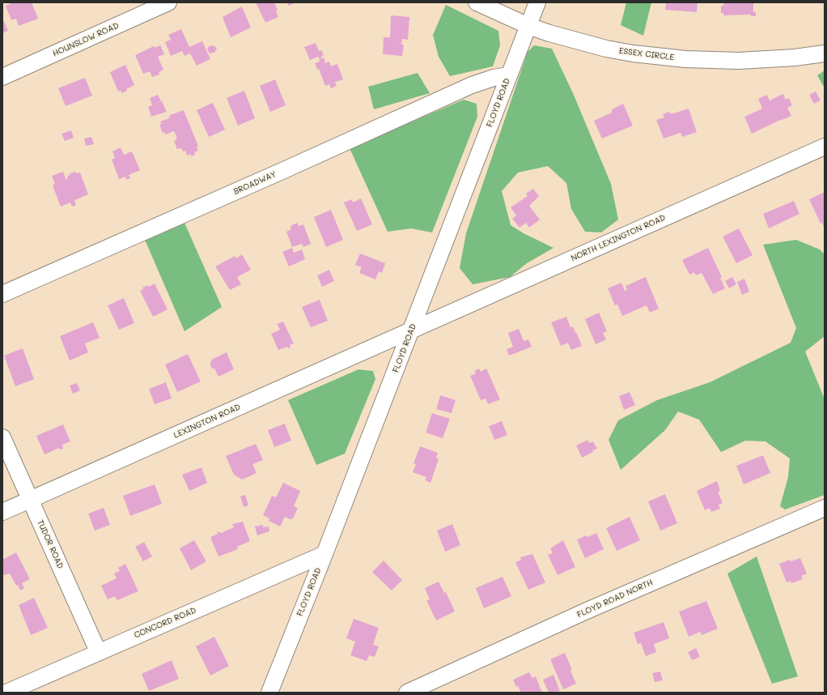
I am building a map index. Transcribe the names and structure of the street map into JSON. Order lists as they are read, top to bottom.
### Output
{
  "streets": {
    "street": [
      "HOUNSLOW ROAD",
      "ESSEX CIRCLE",
      "FLOYD ROAD",
      "BROADWAY",
      "NORTH LEXINGTON ROAD",
      "LEXINGTON ROAD",
      "TUDOR ROAD",
      "FLOYD ROAD NORTH",
      "CONCORD ROAD"
    ]
  },
  "crossings": [
    ["ESSEX CIRCLE", "FLOYD ROAD"],
    ["FLOYD ROAD", "BROADWAY"],
    ["FLOYD ROAD", "NORTH LEXINGTON ROAD"],
    ["FLOYD ROAD", "LEXINGTON ROAD"],
    ["FLOYD ROAD", "CONCORD ROAD"],
    ["NORTH LEXINGTON ROAD", "LEXINGTON ROAD"],
    ["LEXINGTON ROAD", "TUDOR ROAD"],
    ["TUDOR ROAD", "CONCORD ROAD"]
  ]
}
